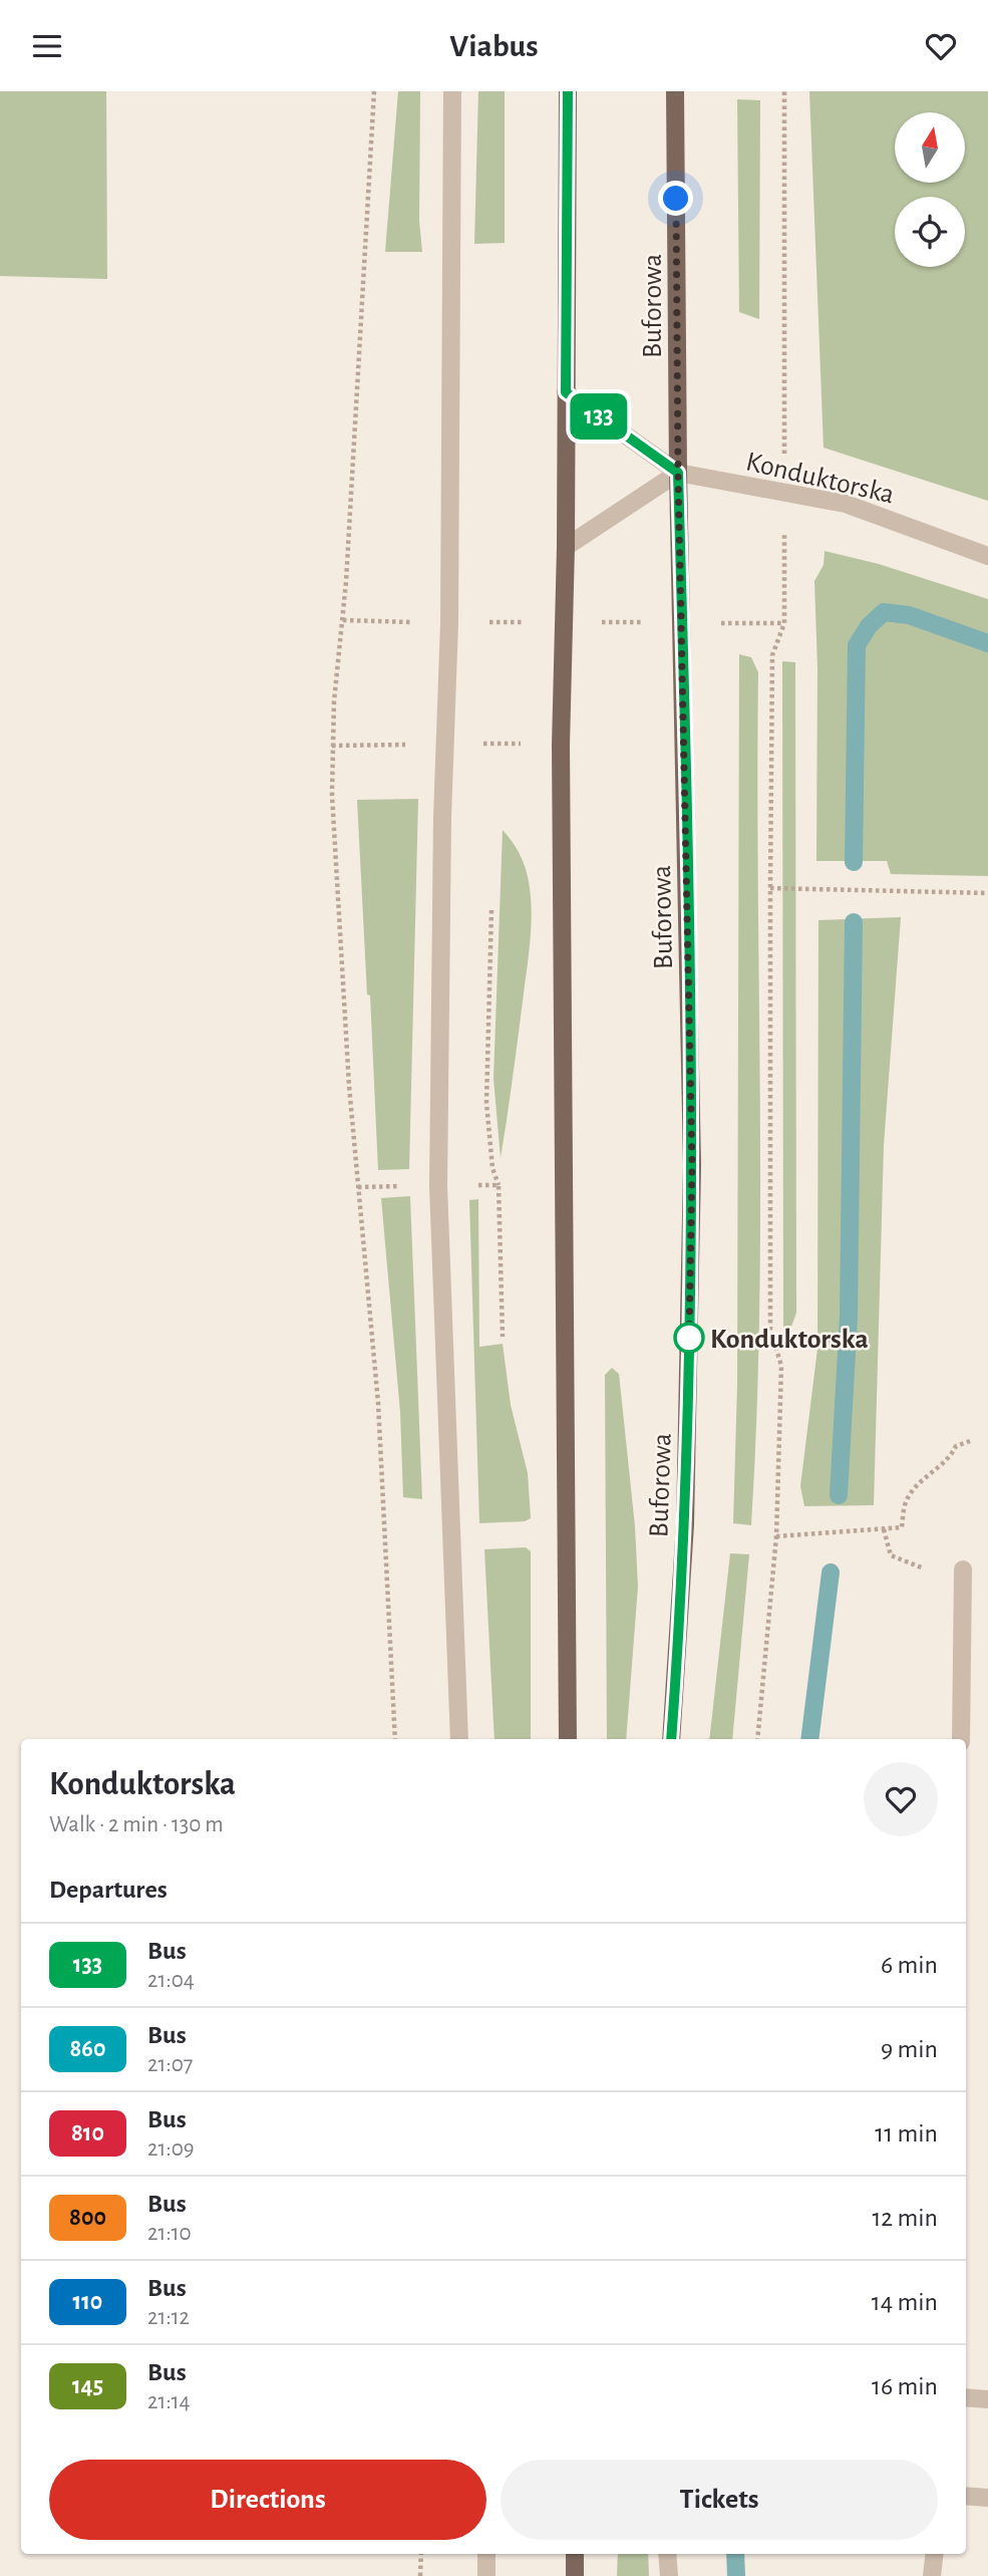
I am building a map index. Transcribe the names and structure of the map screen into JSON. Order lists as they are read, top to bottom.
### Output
{
  "streets": {
    "main road": ["Buforowa"],
    "street": ["Konduktorska"]
  },
  "crossings": [
    ["Buforowa", "Konduktorska"]
  ],
  "places": ["Konduktorska"],
  "lines": ["bus line 133"],
  "north": "top",
  "page": {
    "header": "Viabus",
    "on_map": "133",
    "heading": [
      ["Konduktorska", "Walk · 2 min · 130 m"],
      "Departures"
    ],
    "list": [
      {
        "mark": "133",
        "name": "Bus",
        "note": "21:04",
        "value": "6 min"
      },
      {
        "mark": "860",
        "name": "Bus",
        "note": "21:07",
        "value": "9 min"
      },
      {
        "mark": "810",
        "name": "Bus",
        "note": "21:09",
        "value": "11 min"
      },
      {
        "mark": "800",
        "name": "Bus",
        "note": "21:10",
        "value": "12 min"
      },
      {
        "mark": "110",
        "name": "Bus",
        "note": "21:12",
        "value": "14 min"
      },
      {
        "mark": "145",
        "name": "Bus",
        "note": "21:14",
        "value": "16 min"
      }
    ],
    "buttons": ["Directions", "Tickets"]
  }
}
